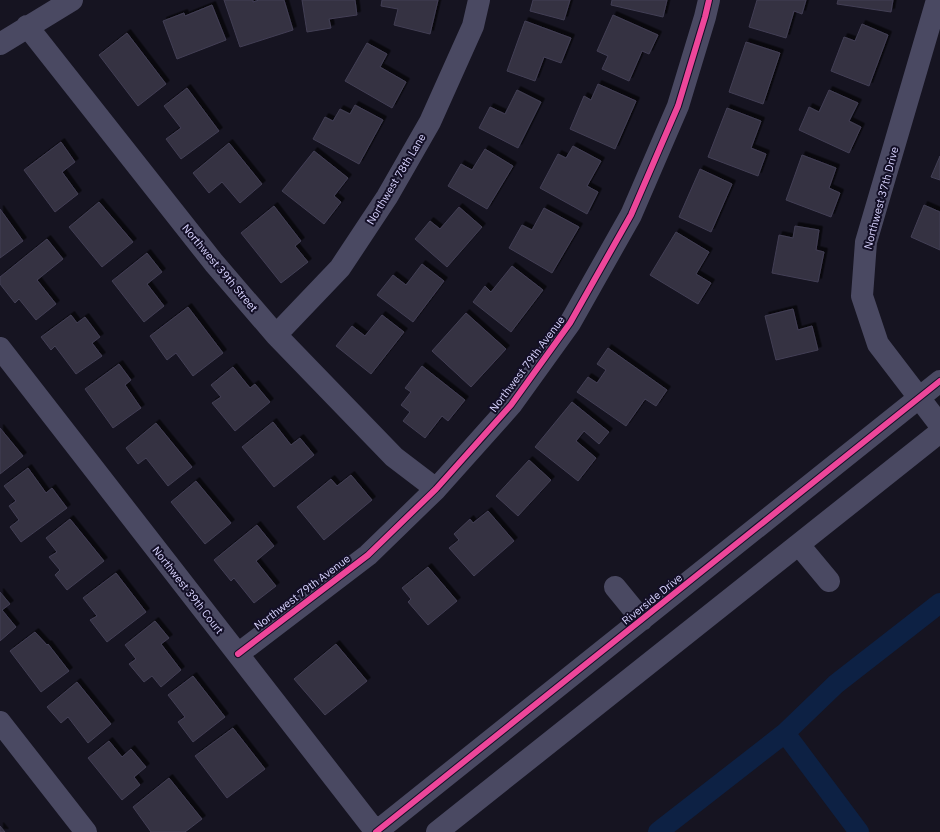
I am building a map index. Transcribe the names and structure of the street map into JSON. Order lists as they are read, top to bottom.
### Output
{
  "streets": {
    "street": [
      "Northwest 78th Lane",
      "Northwest 37th Drive",
      "Northwest 39th Street",
      "Northwest 79th Avenue",
      "Northwest 39th Court",
      "Riverside Drive"
    ]
  },
  "crossings": [
    ["Northwest 78th Lane", "Northwest 39th Street"],
    ["Northwest 37th Drive", "Riverside Drive"],
    ["Northwest 39th Street", "Northwest 79th Avenue"],
    ["Northwest 79th Avenue", "Northwest 39th Court"],
    ["Northwest 39th Court", "Riverside Drive"]
  ]
}
